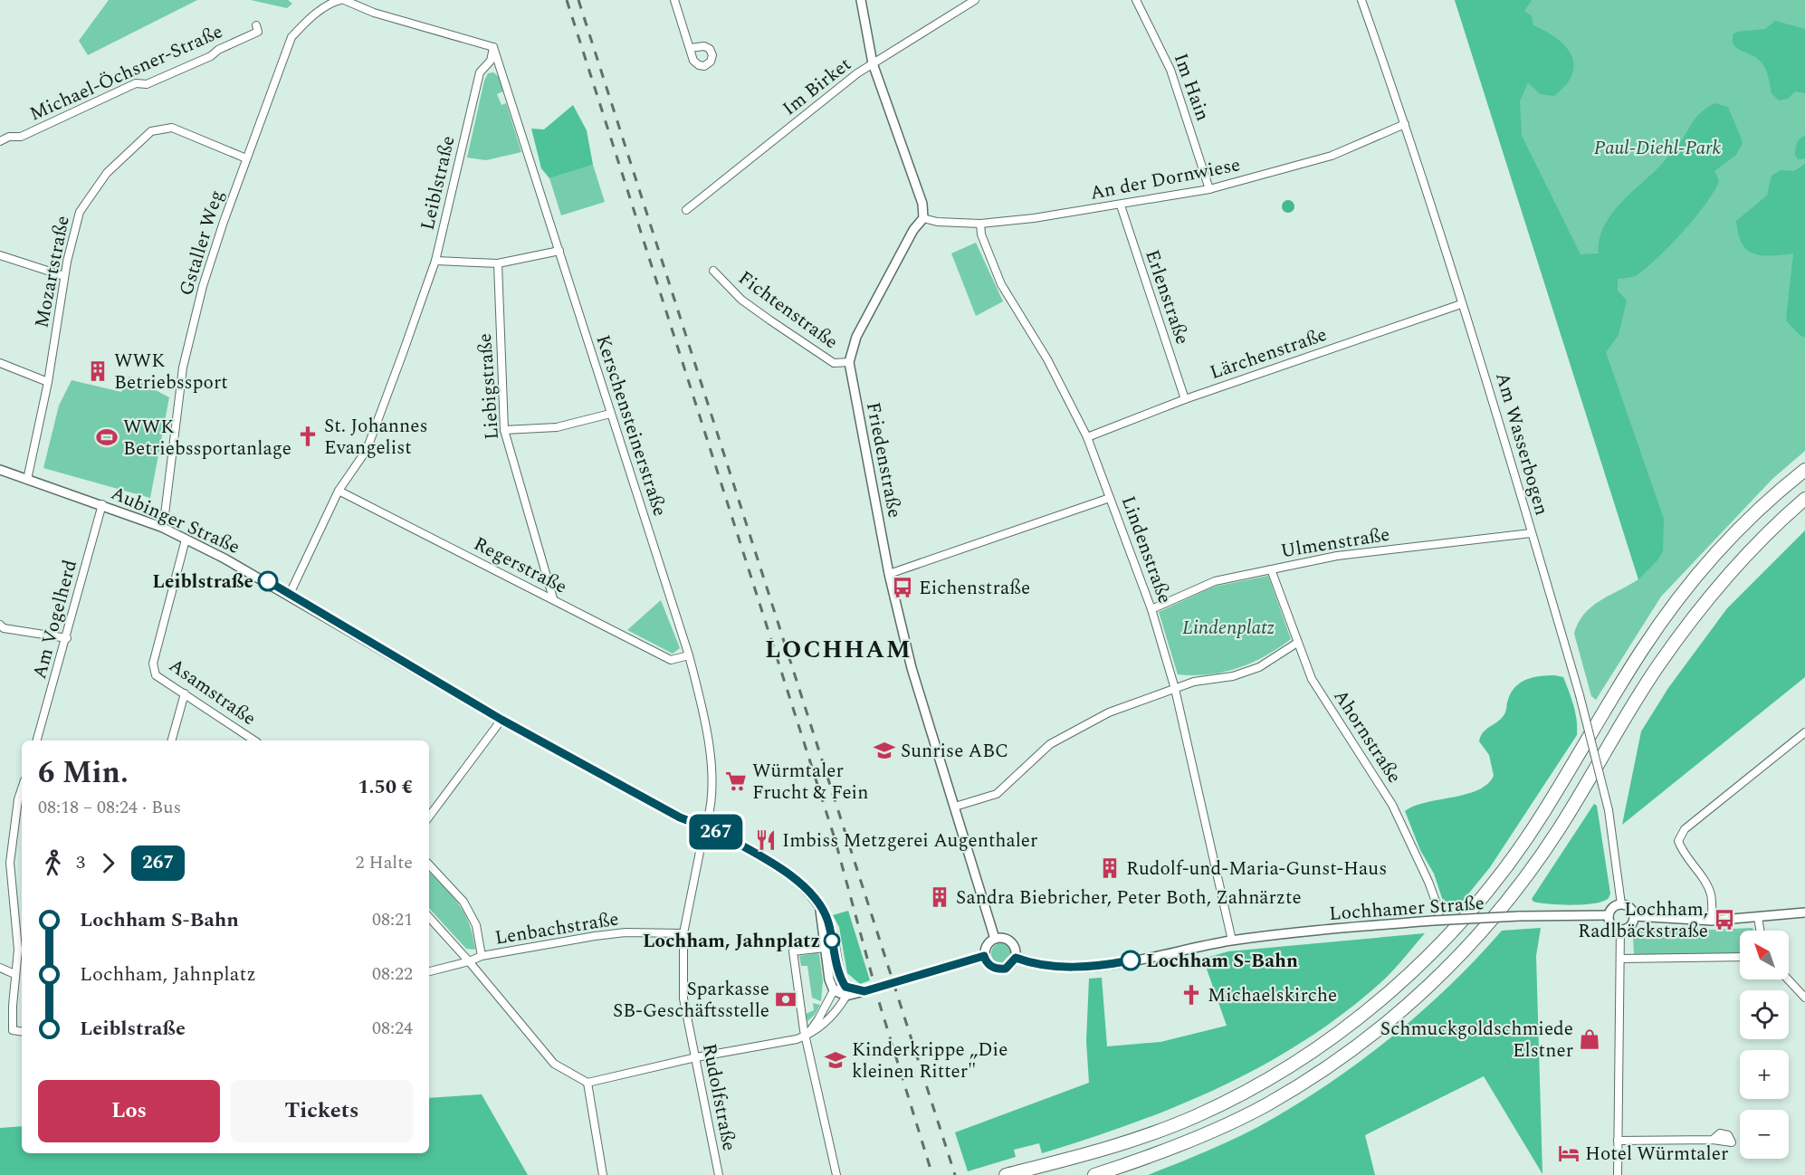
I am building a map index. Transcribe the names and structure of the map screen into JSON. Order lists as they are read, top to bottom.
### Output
{
  "streets": {
    "street": [
      "Michael-Öchsner-Straße",
      "Im Birket",
      "Im Hain",
      "An der Dornwiese",
      "Leiblstraße",
      "Gstaller Weg",
      "Mozartstraße",
      "Erlenstraße",
      "Fichtenstraße",
      "Lärchenstraße",
      "Liebigstraße",
      "Kerschensteinerstraße",
      "Am Wasserbogen",
      "Friedenstraße",
      "Aubinger Straße",
      "Ulmenstraße",
      "Lindenstraße",
      "Regerstraße",
      "Am Vogelherd",
      "Asamstraße",
      "Ahornstraße",
      "Lochhamer Straße",
      "Lenbachstraße",
      "Rudolfstraße"
    ]
  },
  "crossings": [
    ["Im Hain", "An der Dornwiese"],
    ["An der Dornwiese", "Erlenstraße"],
    ["An der Dornwiese", "Am Wasserbogen"],
    ["An der Dornwiese", "Friedenstraße"],
    ["An der Dornwiese", "Lindenstraße"],
    ["Leiblstraße", "Kerschensteinerstraße"],
    ["Leiblstraße", "Aubinger Straße"],
    ["Leiblstraße", "Regerstraße"],
    ["Gstaller Weg", "Mozartstraße"],
    ["Gstaller Weg", "Aubinger Straße"],
    ["Mozartstraße", "Aubinger Straße"],
    ["Erlenstraße", "Lärchenstraße"],
    ["Fichtenstraße", "Friedenstraße"],
    ["Lärchenstraße", "Am Wasserbogen"],
    ["Lärchenstraße", "Lindenstraße"],
    ["Liebigstraße", "Regerstraße"],
    ["Kerschensteinerstraße", "Regerstraße"],
    ["Am Wasserbogen", "Ulmenstraße"],
    ["Am Wasserbogen", "Lochhamer Straße"],
    ["Friedenstraße", "Lochhamer Straße"],
    ["Aubinger Straße", "Am Vogelherd"],
    ["Aubinger Straße", "Asamstraße"],
    ["Ulmenstraße", "Lindenstraße"],
    ["Ulmenstraße", "Ahornstraße"],
    ["Lindenstraße", "Lochhamer Straße"],
    ["Ahornstraße", "Lochhamer Straße"],
    ["Lenbachstraße", "Rudolfstraße"]
  ],
  "districts": ["LOCHHAM"],
  "parks": ["Paul-Diehl-Park", "Lindenplatz"],
  "places": {
    "building": ["WWK Betriebssport", "Rudolf-und-Maria-Gunst-Haus", "Sandra Biebricher, Peter Both, Zahnärzte"],
    "church": ["St. Johannes Evangelist", "Michaelskirche"],
    "sports": ["WWK Betriebssportanlage"],
    "other": ["Leiblstraße", "Lochham, Jahnplatz", "Lochham S-Bahn"],
    "bus stop": ["Eichenstraße", "Lochham, Radlbäckstraße"],
    "school or university": ["Sunrise ABC", "Kinderkrippe „Die kleinen Ritter\""],
    "supermarket": ["Würmtaler Frucht & Fein"],
    "restaurant": ["Imbiss Metzgerei Augenthaler"],
    "bank": ["Sparkasse SB-Geschäftsstelle"],
    "shop": ["Schmuckgoldschmiede Elstner"],
    "hotel": ["Hotel Würmtaler"]
  },
  "lines": ["bus line 267"],
  "north": "top left",
  "page": {
    "on_map": "267",
    "heading": ["6 Min.", "08:18 – 08:24 · Bus", "1.50 €"],
    "legs": ["3", "267", "2 Halte"],
    "list": [
      {
        "name": "Lochham S-Bahn",
        "value": "08:21"
      },
      {
        "name": "Lochham, Jahnplatz",
        "value": "08:22"
      },
      {
        "name": "Leiblstraße",
        "value": "08:24"
      }
    ],
    "map_buttons": ["+", "−"],
    "buttons": ["Los", "Tickets"]
  }
}
